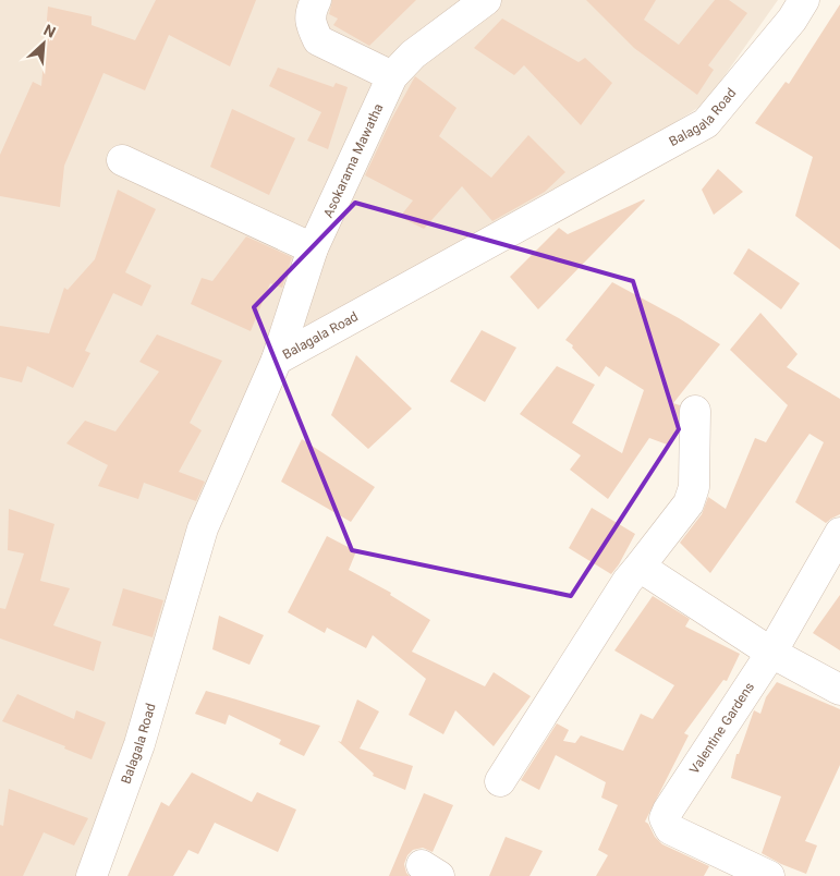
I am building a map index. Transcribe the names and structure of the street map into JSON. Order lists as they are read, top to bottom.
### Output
{
  "streets": {
    "street": ["Balagala Road", "Asokarama Mawatha", "Valentine Gardens"]
  },
  "crossings": [
    ["Balagala Road", "Asokarama Mawatha"]
  ],
  "north": "top right"
}
